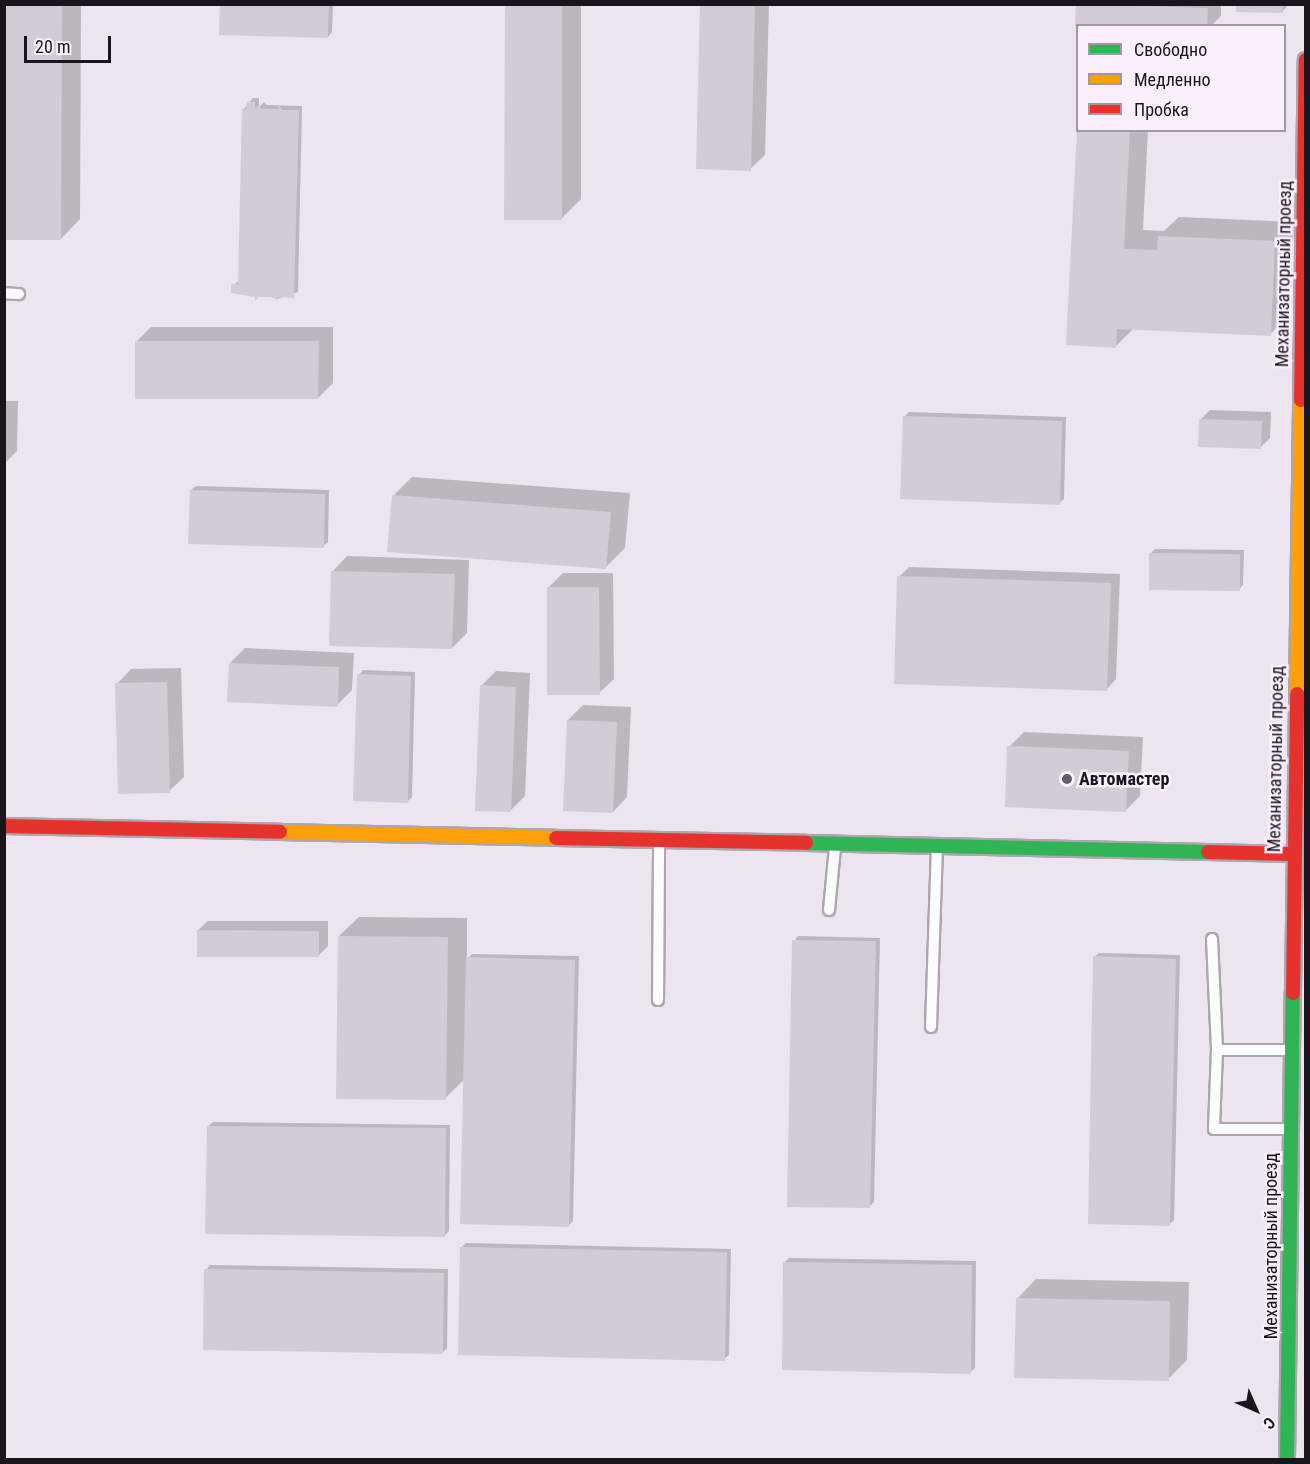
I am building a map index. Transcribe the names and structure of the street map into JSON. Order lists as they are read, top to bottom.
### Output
{
  "streets": {
    "street": ["Механизаторный проезд"]
  },
  "places": ["Автомастер"],
  "legend": ["Свободно", "Медленно", "Пробка"],
  "scale_bar": "20 m",
  "north": "bottom right"
}
